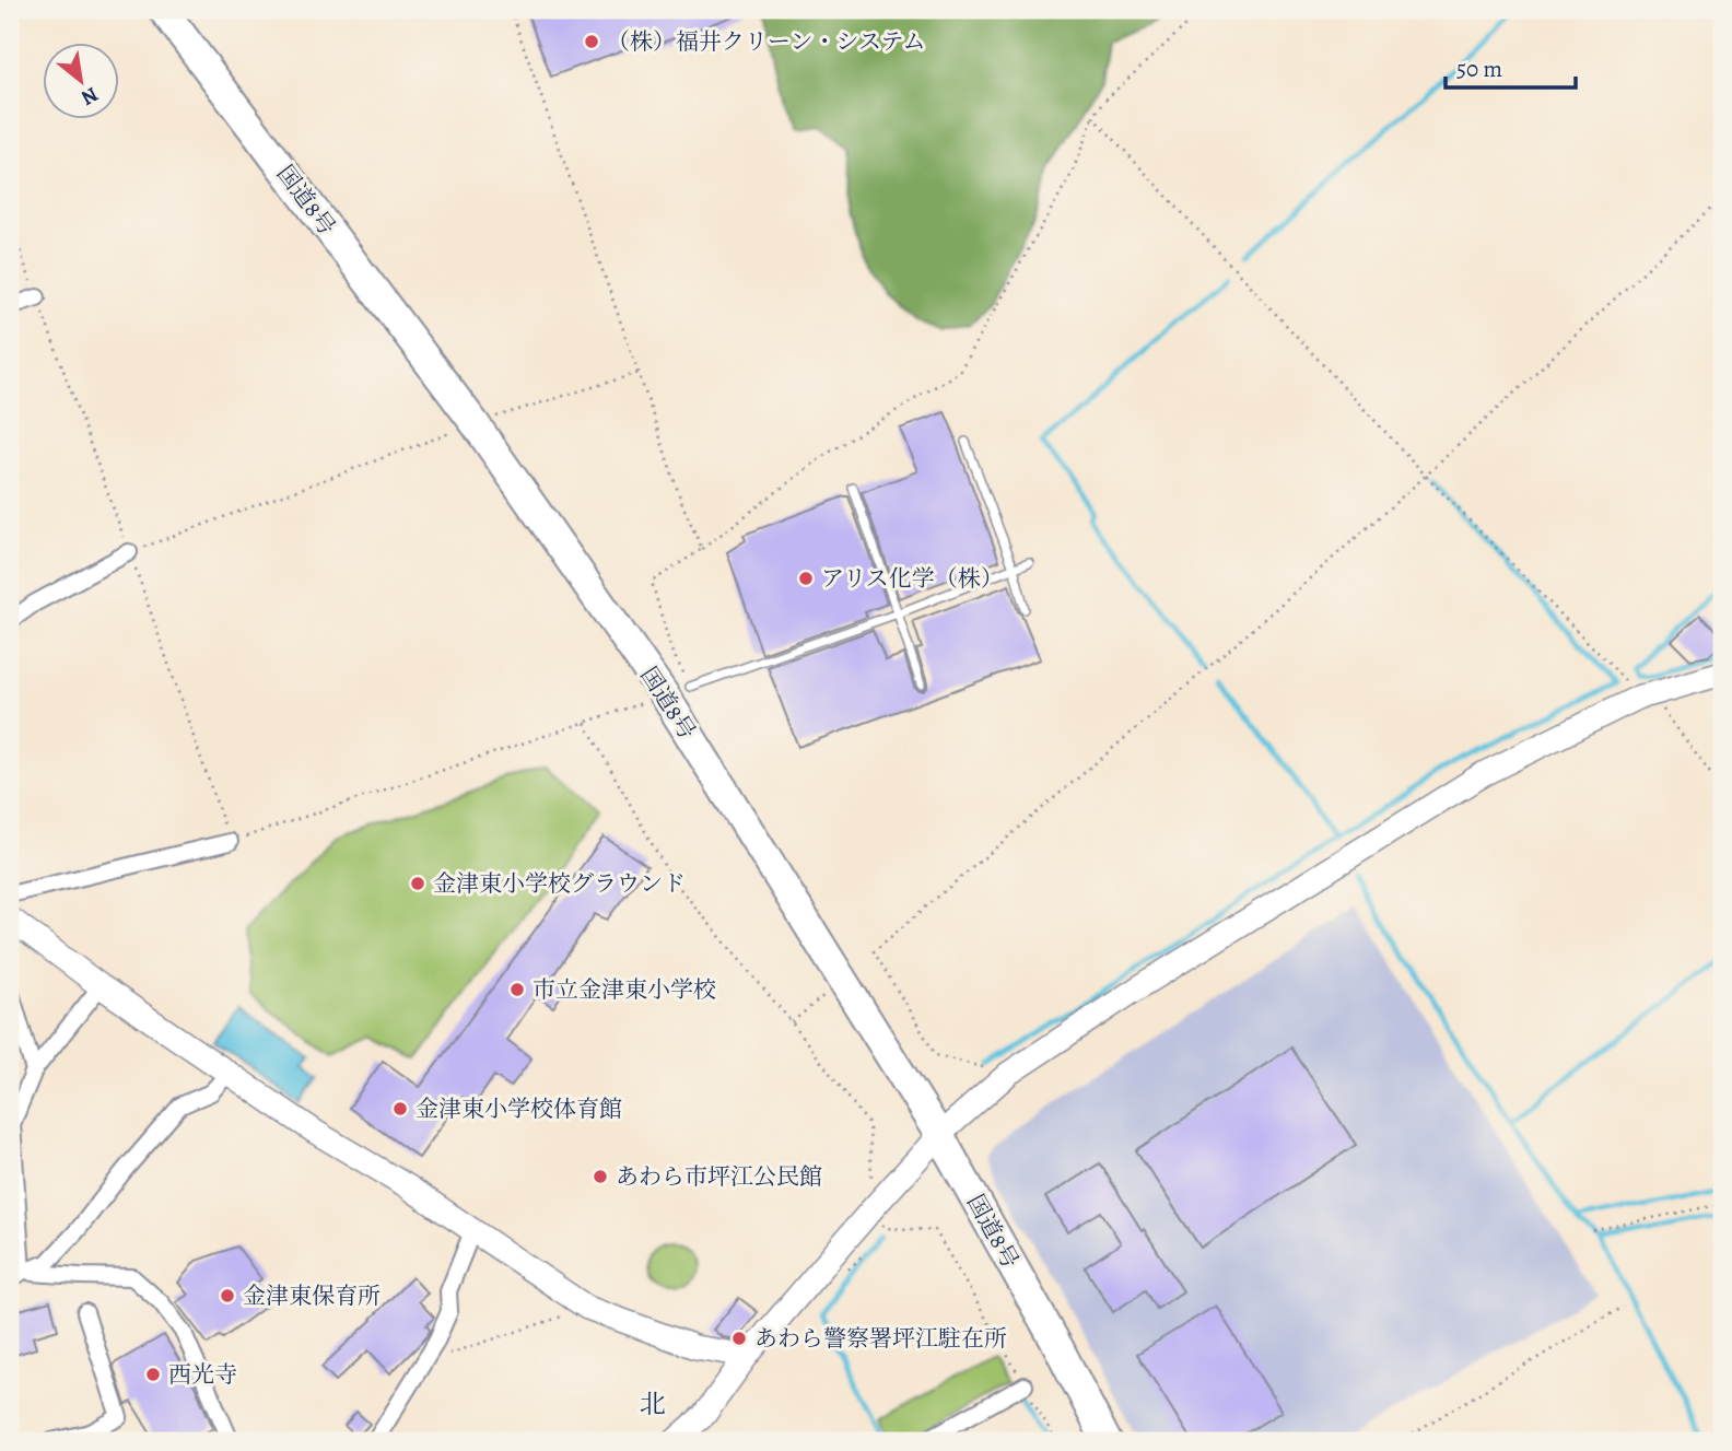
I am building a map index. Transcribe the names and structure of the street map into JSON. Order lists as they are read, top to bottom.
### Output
{
  "streets": {
    "highway": ["国道8号"]
  },
  "districts": ["北"],
  "places": [
    "（株）福井クリーン・システム",
    "アリス化学（株）",
    "金津東小学校グラウンド",
    "市立金津東小学校",
    "金津東小学校体育館",
    "あわら市坪江公民館",
    "金津東保育所",
    "あわら警察署坪江駐在所",
    "西光寺"
  ],
  "scale_bar": "50 m",
  "north": "bottom right"
}
